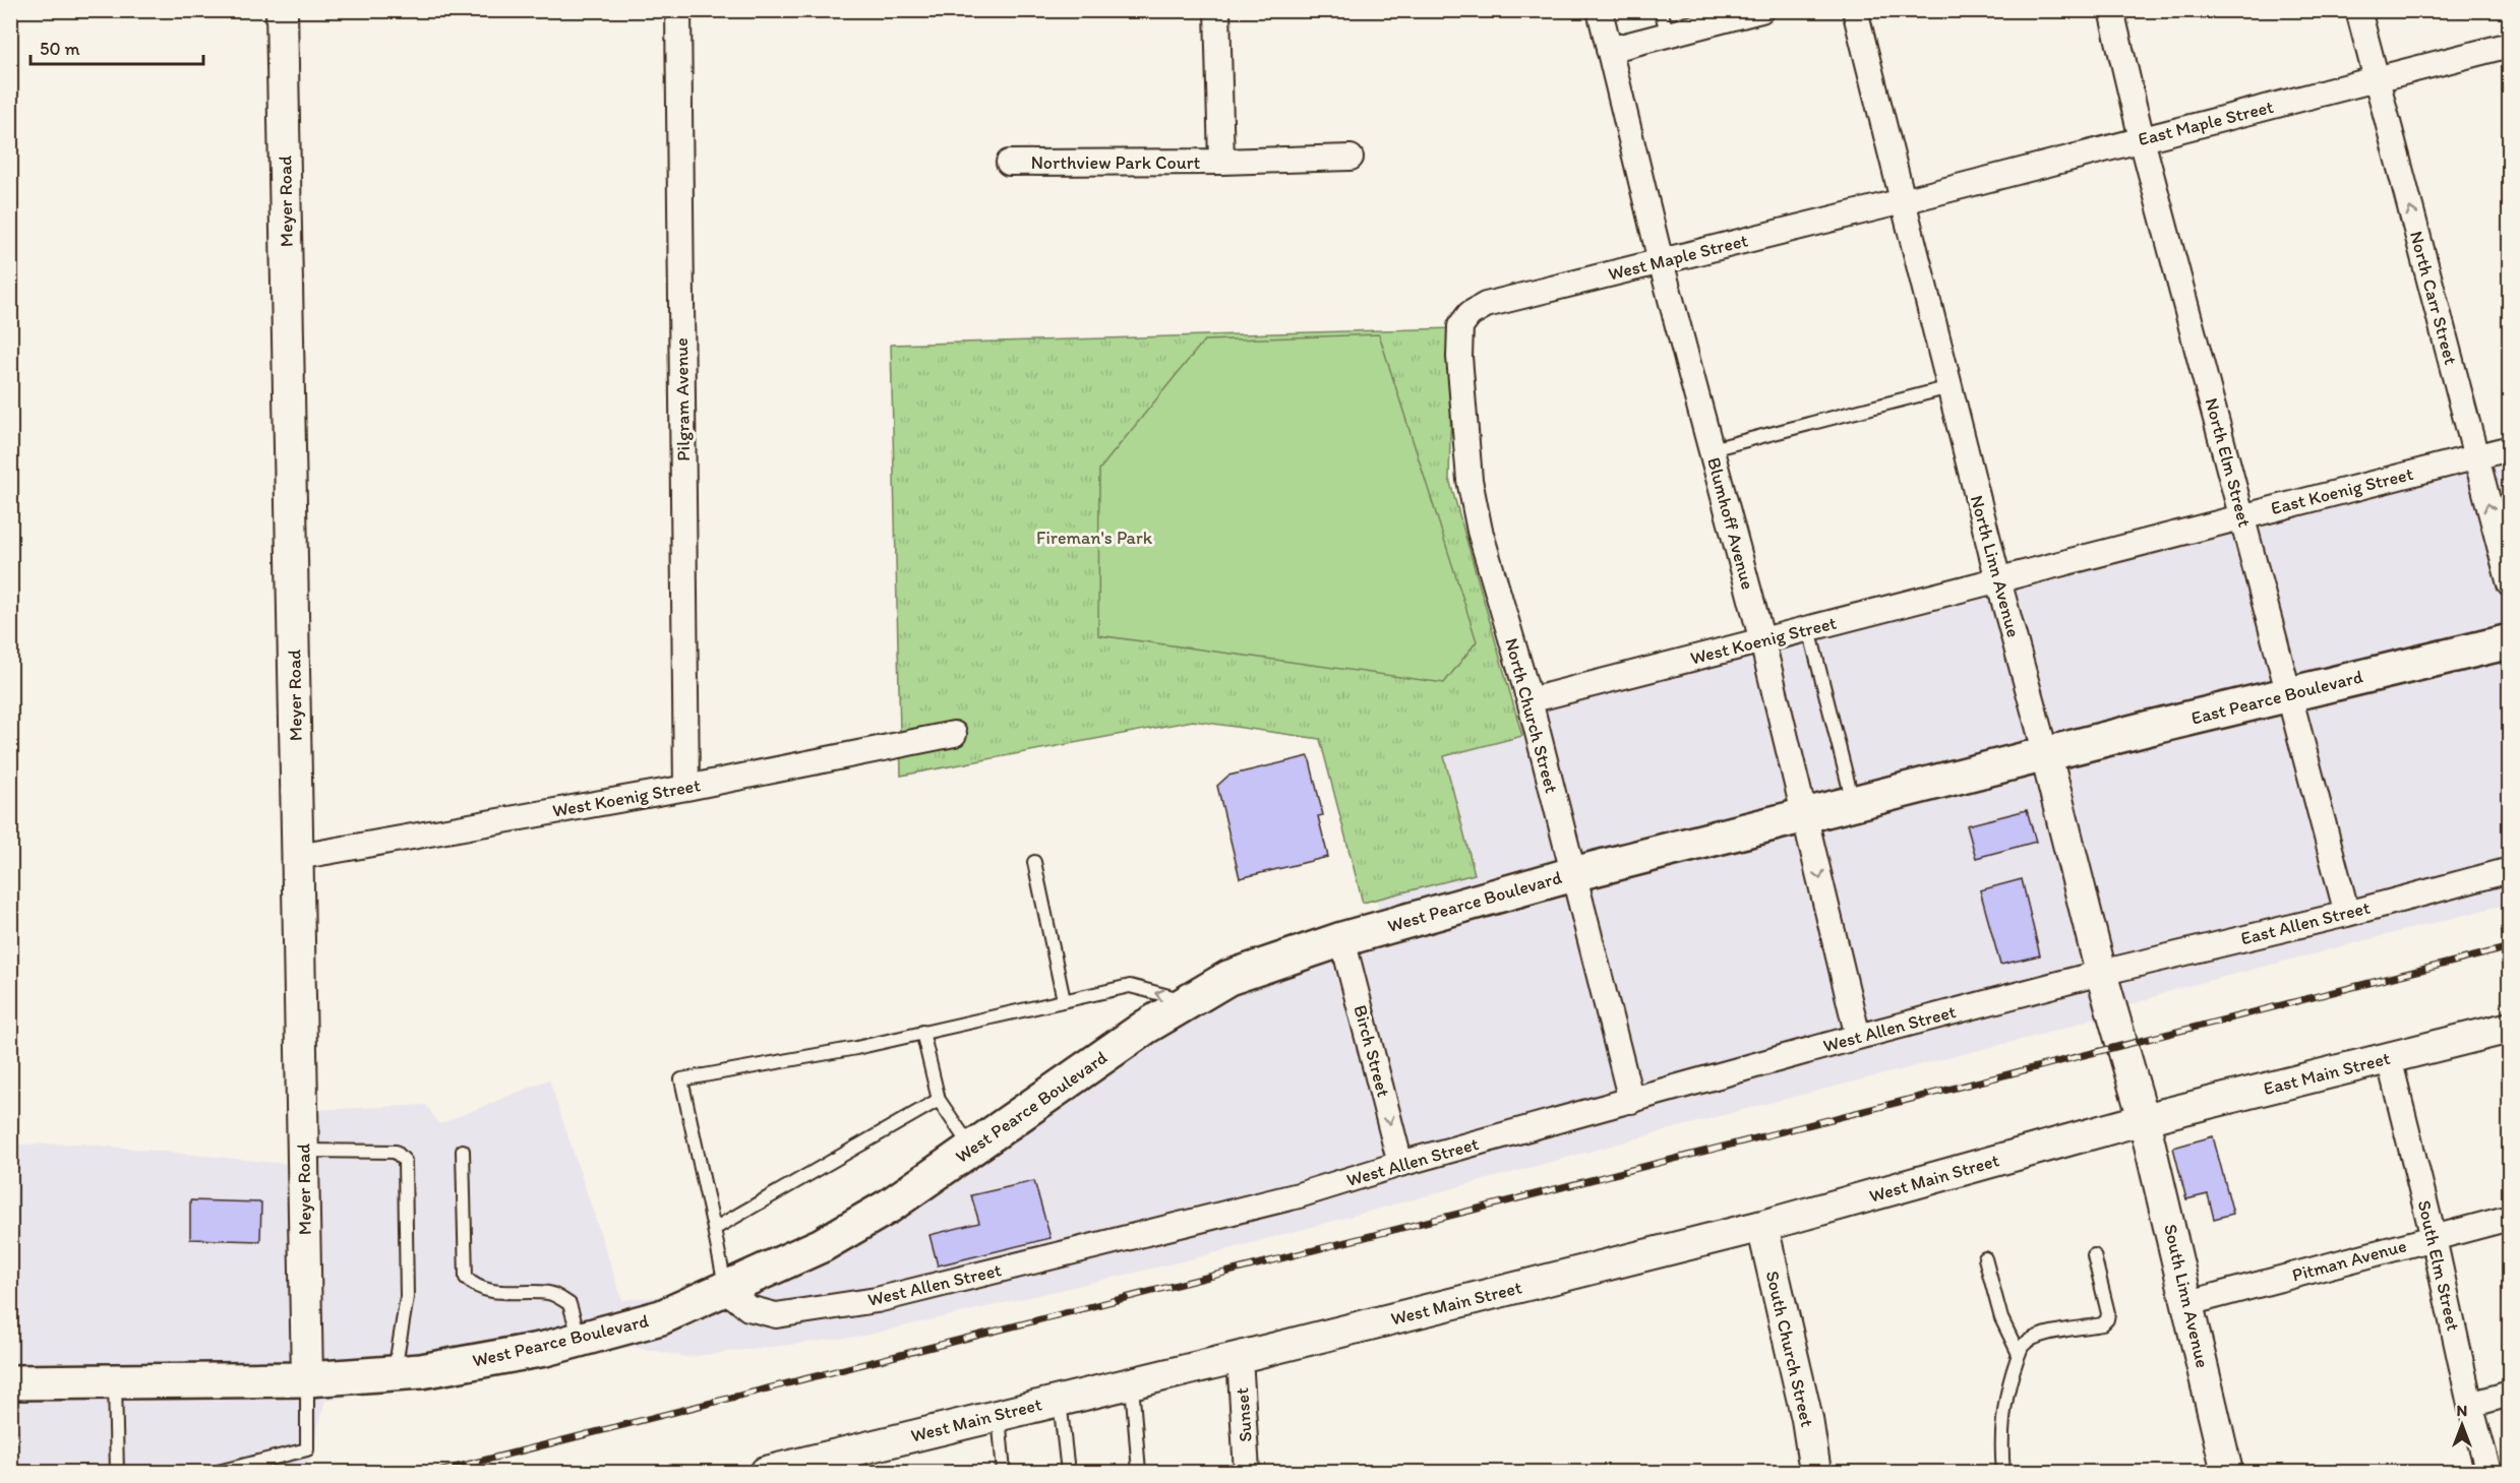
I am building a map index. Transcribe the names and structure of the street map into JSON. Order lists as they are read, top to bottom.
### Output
{
  "streets": {
    "main road": ["East Pearce Boulevard", "West Pearce Boulevard"],
    "street": [
      "East Maple Street",
      "Northview Park Court",
      "Meyer Road",
      "West Maple Street",
      "North Carr Street",
      "Pilgram Avenue",
      "North Elm Street",
      "East Koenig Street",
      "Blumhoff Avenue",
      "North Linn Avenue",
      "West Koenig Street",
      "North Church Street",
      "East Allen Street",
      "West Allen Street",
      "Birch Street",
      "East Main Street",
      "West Main Street",
      "Pitman Avenue",
      "South Elm Street",
      "South Linn Avenue",
      "South Church Street",
      "Sunset"
    ]
  },
  "crossings": [
    ["East Maple Street", "West Maple Street"],
    ["East Maple Street", "North Carr Street"],
    ["East Maple Street", "North Elm Street"],
    ["East Maple Street", "North Linn Avenue"],
    ["Meyer Road", "West Koenig Street"],
    ["Meyer Road", "West Pearce Boulevard"],
    ["West Maple Street", "Blumhoff Avenue"],
    ["West Maple Street", "North Linn Avenue"],
    ["West Maple Street", "North Church Street"],
    ["North Carr Street", "East Koenig Street"],
    ["Pilgram Avenue", "West Koenig Street"],
    ["North Elm Street", "East Koenig Street"],
    ["North Elm Street", "East Pearce Boulevard"],
    ["North Elm Street", "East Allen Street"],
    ["East Koenig Street", "North Linn Avenue"],
    ["East Koenig Street", "West Koenig Street"],
    ["Blumhoff Avenue", "West Koenig Street"],
    ["Blumhoff Avenue", "West Pearce Boulevard"],
    ["Blumhoff Avenue", "West Allen Street"],
    ["North Linn Avenue", "West Koenig Street"],
    ["North Linn Avenue", "East Pearce Boulevard"],
    ["North Linn Avenue", "West Pearce Boulevard"],
    ["North Linn Avenue", "East Allen Street"],
    ["North Linn Avenue", "West Allen Street"],
    ["North Linn Avenue", "East Main Street"],
    ["North Linn Avenue", "West Main Street"],
    ["North Linn Avenue", "South Linn Avenue"],
    ["West Koenig Street", "North Church Street"],
    ["East Pearce Boulevard", "West Pearce Boulevard"],
    ["North Church Street", "West Pearce Boulevard"],
    ["North Church Street", "West Allen Street"],
    ["West Pearce Boulevard", "West Allen Street"],
    ["West Pearce Boulevard", "Birch Street"],
    ["East Allen Street", "West Allen Street"],
    ["West Allen Street", "Birch Street"],
    ["East Main Street", "West Main Street"],
    ["East Main Street", "South Elm Street"],
    ["East Main Street", "South Linn Avenue"],
    ["West Main Street", "South Linn Avenue"],
    ["West Main Street", "South Church Street"],
    ["West Main Street", "Sunset"],
    ["Pitman Avenue", "South Elm Street"],
    ["Pitman Avenue", "South Linn Avenue"]
  ],
  "one_way": ["North Carr Street", "Birch Street"],
  "parks": ["Fireman's Park"],
  "scale_bar": "50 m",
  "north": "top"
}
